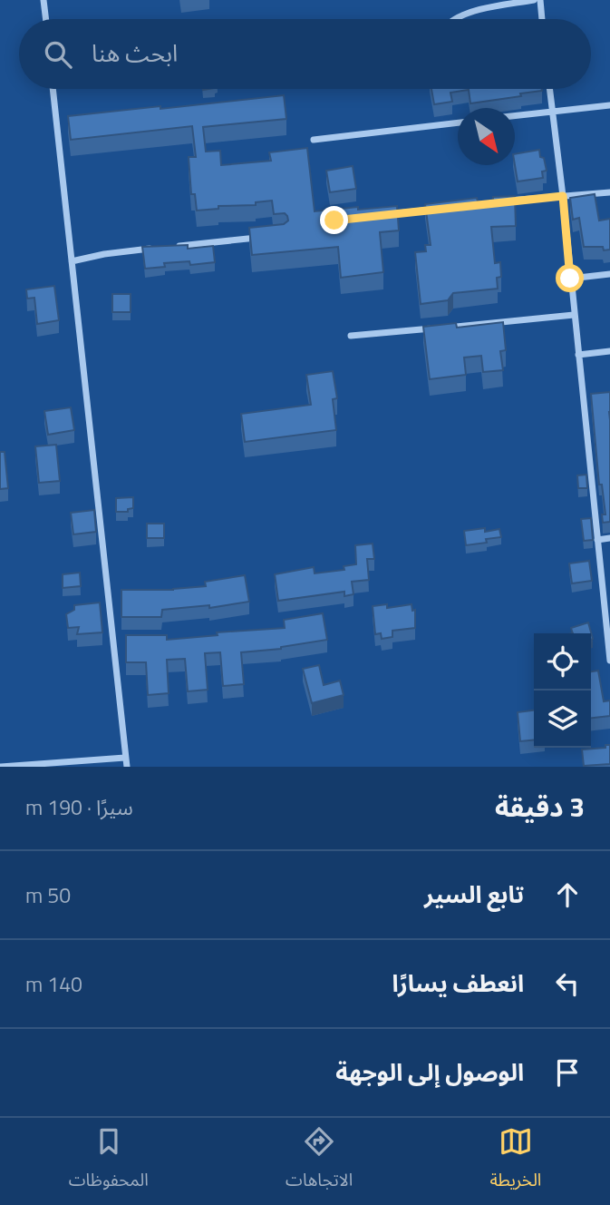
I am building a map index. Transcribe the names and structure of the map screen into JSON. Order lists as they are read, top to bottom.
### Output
{
  "north": "bottom right",
  "page": {
    "search": "ابحث هنا",
    "heading": ["3 دقيقة", "سيرًا · 190 m"],
    "list": [
      ["تابع السير", "50 m"],
      ["انعطف يسارًا", "140 m"],
      "الوصول إلى الوجهة"
    ],
    "nav": ["الخريطة", "الاتجاهات", "المحفوظات"]
  }
}
